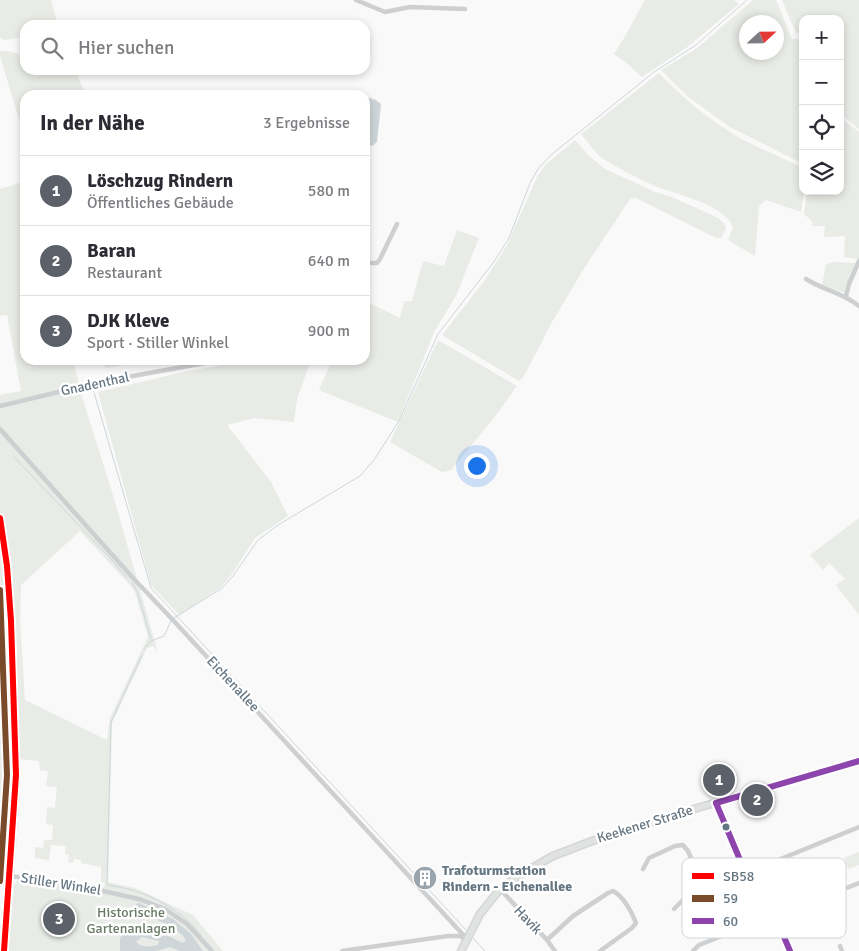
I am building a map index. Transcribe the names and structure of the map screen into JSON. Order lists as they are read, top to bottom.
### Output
{
  "streets": {
    "main road": ["Keekener Straße"],
    "street": [
      "Gnadenthal",
      "Eichenallee",
      "Stiller Winkel",
      "Havik"
    ]
  },
  "crossings": [
    ["Eichenallee", "Keekener Straße"],
    ["Keekener Straße", "Havik"]
  ],
  "parks": ["Historische Gartenanlagen"],
  "places": {
    "building": ["Trafoturmstation Rindern - Eichenallee"]
  },
  "lines": ["transit line SB58", "transit line 59", "transit line 60"],
  "legend": ["SB58", "59", "60"],
  "north": "right",
  "page": {
    "map_buttons": ["+", "−"],
    "search": "Hier suchen",
    "heading": ["In der Nähe", "3 Ergebnisse"],
    "list": [
      {
        "mark": "1",
        "name": "Löschzug Rindern",
        "note": "Öffentliches Gebäude",
        "value": "580 m"
      },
      {
        "mark": "2",
        "name": "Baran",
        "note": "Restaurant",
        "value": "640 m"
      },
      {
        "mark": "3",
        "name": "DJK Kleve",
        "note": "Sport · Stiller Winkel",
        "value": "900 m"
      }
    ],
    "pins": ["1", "2", "3"]
  }
}
